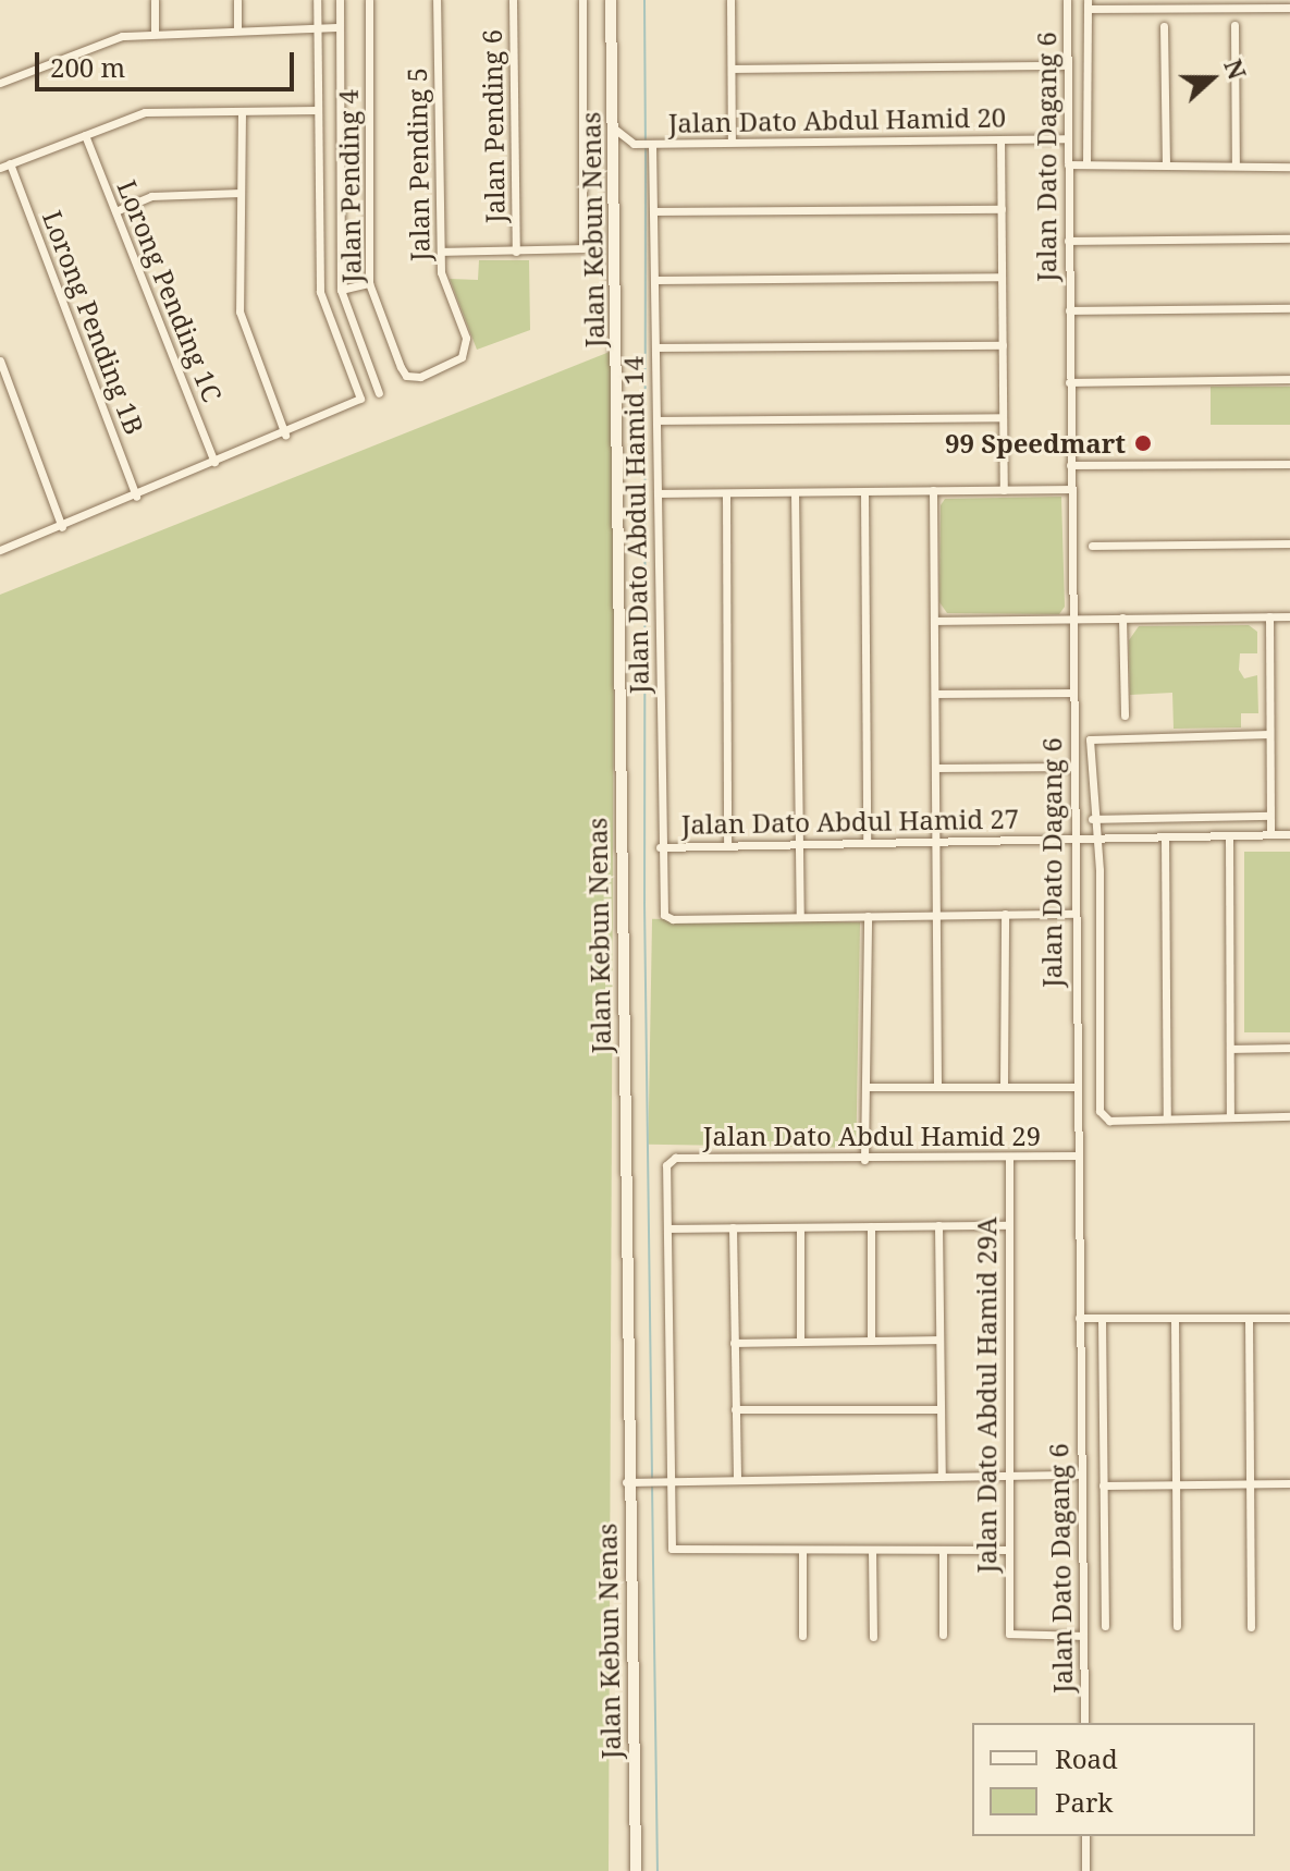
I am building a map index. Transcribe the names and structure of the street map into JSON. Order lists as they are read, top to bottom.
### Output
{
  "streets": {
    "street": [
      "Jalan Dato Abdul Hamid 20",
      "Jalan Pending 6",
      "Jalan Dato Dagang 6",
      "Jalan Pending 5",
      "Jalan Pending 4",
      "Jalan Kebun Nenas",
      "Lorong Pending 1C",
      "Lorong Pending 1B",
      "Jalan Dato Abdul Hamid 14",
      "Jalan Dato Abdul Hamid 27",
      "Jalan Dato Abdul Hamid 29",
      "Jalan Dato Abdul Hamid 29A"
    ]
  },
  "crossings": [
    ["Jalan Dato Abdul Hamid 20", "Jalan Dato Dagang 6"],
    ["Jalan Dato Abdul Hamid 20", "Jalan Kebun Nenas"],
    ["Jalan Dato Abdul Hamid 20", "Jalan Dato Abdul Hamid 14"],
    ["Jalan Dato Dagang 6", "Jalan Dato Abdul Hamid 27"],
    ["Jalan Dato Dagang 6", "Jalan Dato Abdul Hamid 29"],
    ["Jalan Dato Dagang 6", "Jalan Dato Abdul Hamid 29A"],
    ["Jalan Pending 5", "Jalan Pending 4"],
    ["Jalan Dato Abdul Hamid 14", "Jalan Dato Abdul Hamid 27"],
    ["Jalan Dato Abdul Hamid 29", "Jalan Dato Abdul Hamid 29A"]
  ],
  "places": ["99 Speedmart"],
  "legend": ["Road", "Park"],
  "scale_bar": "200 m",
  "north": "right"
}
